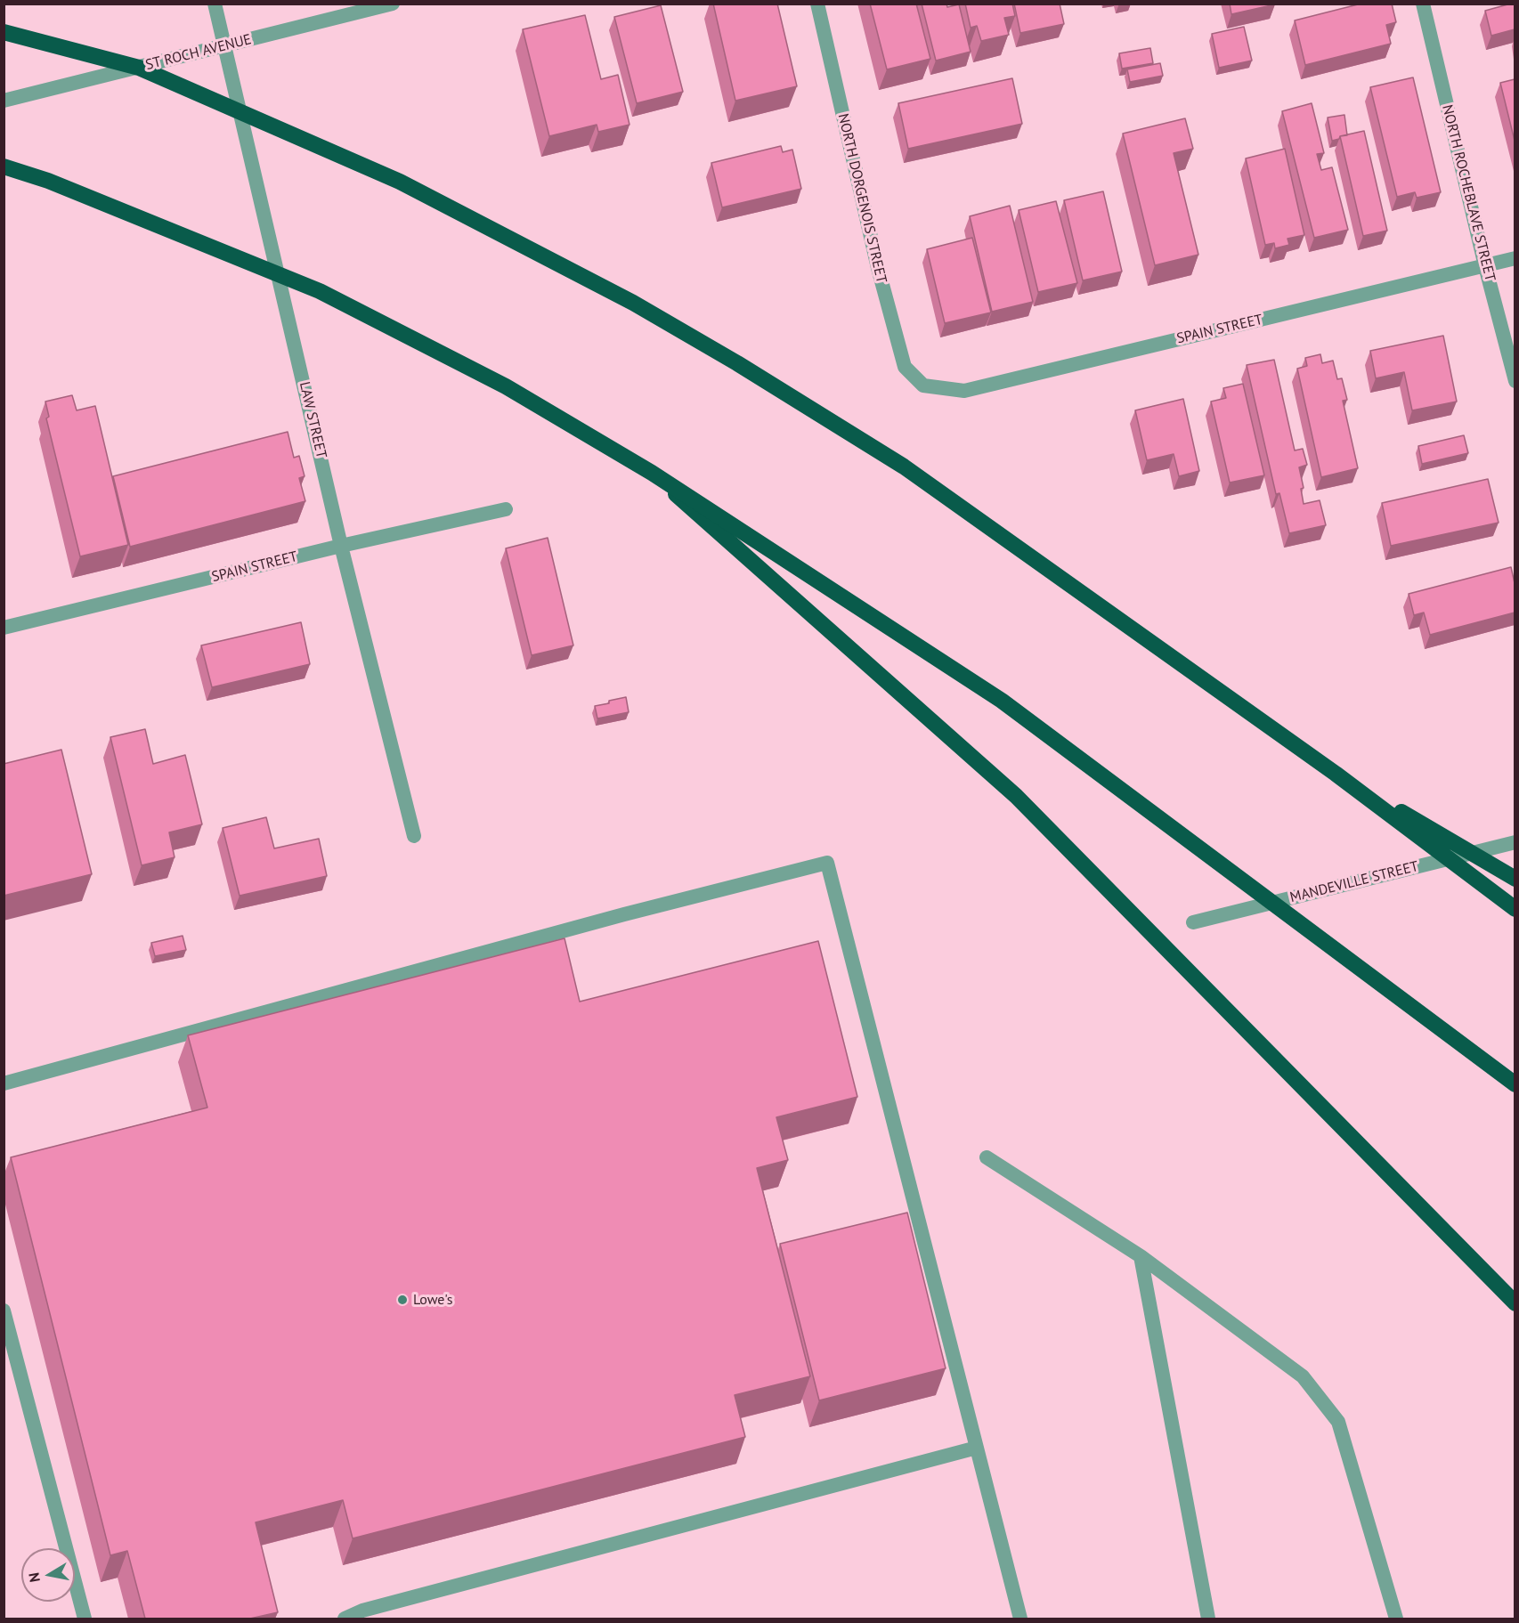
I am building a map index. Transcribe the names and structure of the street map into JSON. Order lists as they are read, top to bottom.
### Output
{
  "streets": {
    "street": [
      "ST ROCH AVENUE",
      "NORTH ROCHEBLAVE STREET",
      "NORTH DORGENOIS STREET",
      "SPAIN STREET",
      "LAW STREET",
      "MANDEVILLE STREET"
    ]
  },
  "crossings": [
    ["ST ROCH AVENUE", "LAW STREET"],
    ["NORTH ROCHEBLAVE STREET", "SPAIN STREET"],
    ["NORTH DORGENOIS STREET", "SPAIN STREET"],
    ["SPAIN STREET", "LAW STREET"]
  ],
  "places": ["Lowe's"],
  "north": "left"
}
